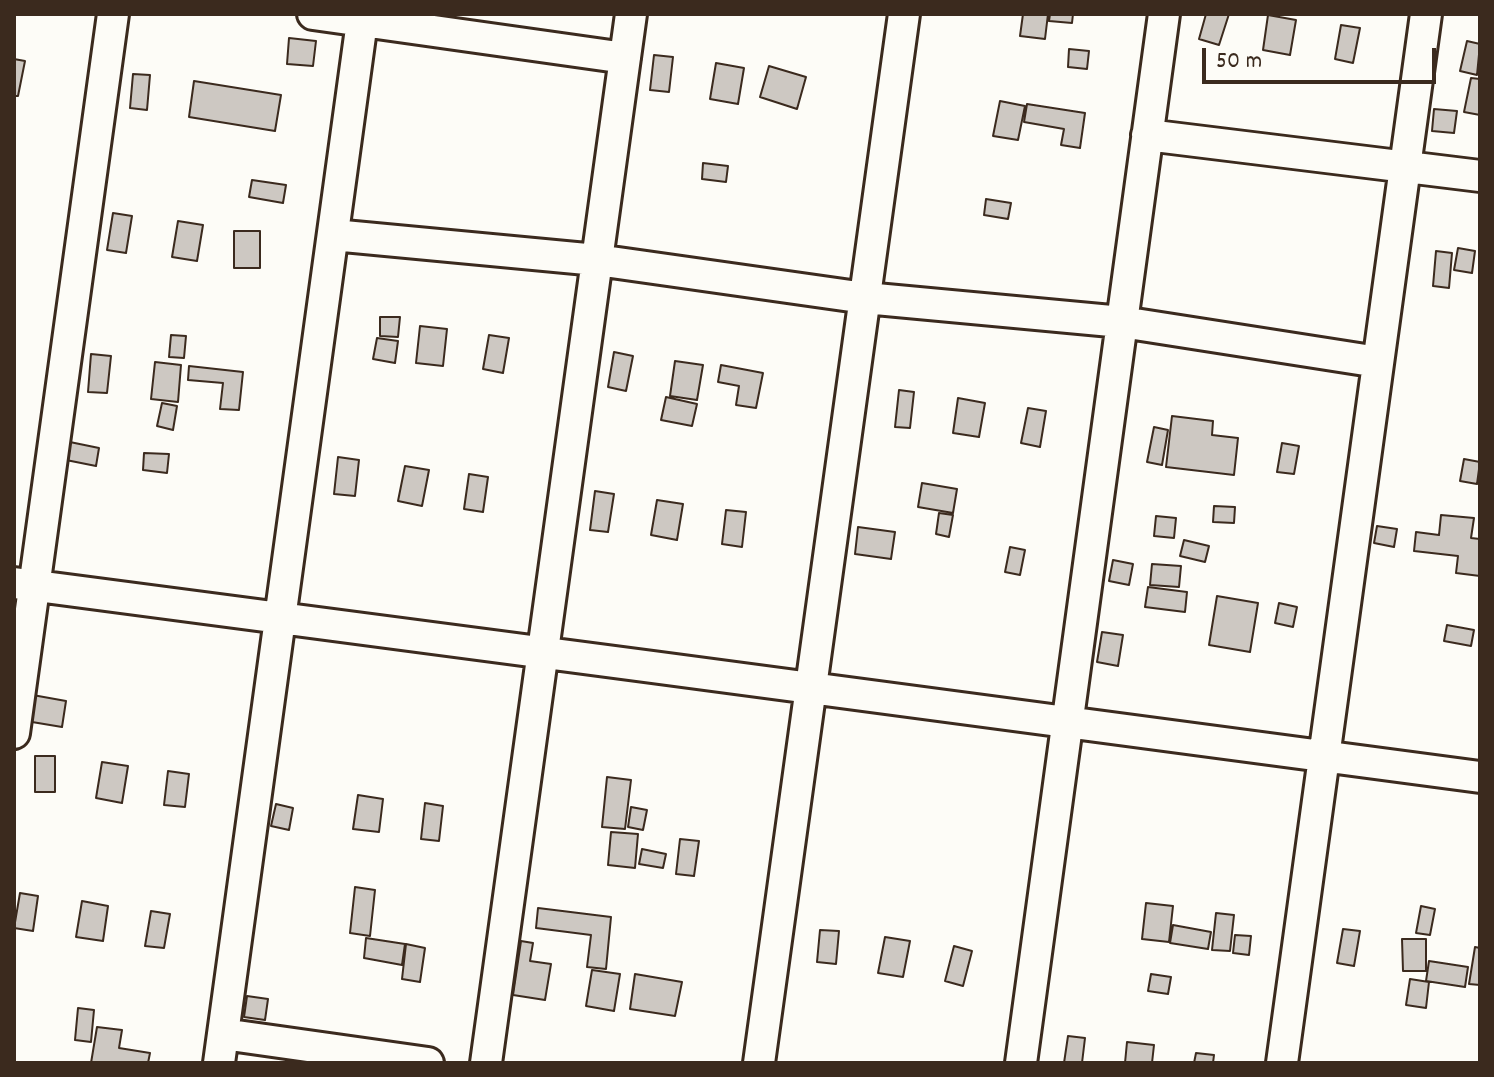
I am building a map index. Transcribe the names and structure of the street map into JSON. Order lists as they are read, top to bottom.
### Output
{
  "scale_bar": "50 m"
}
